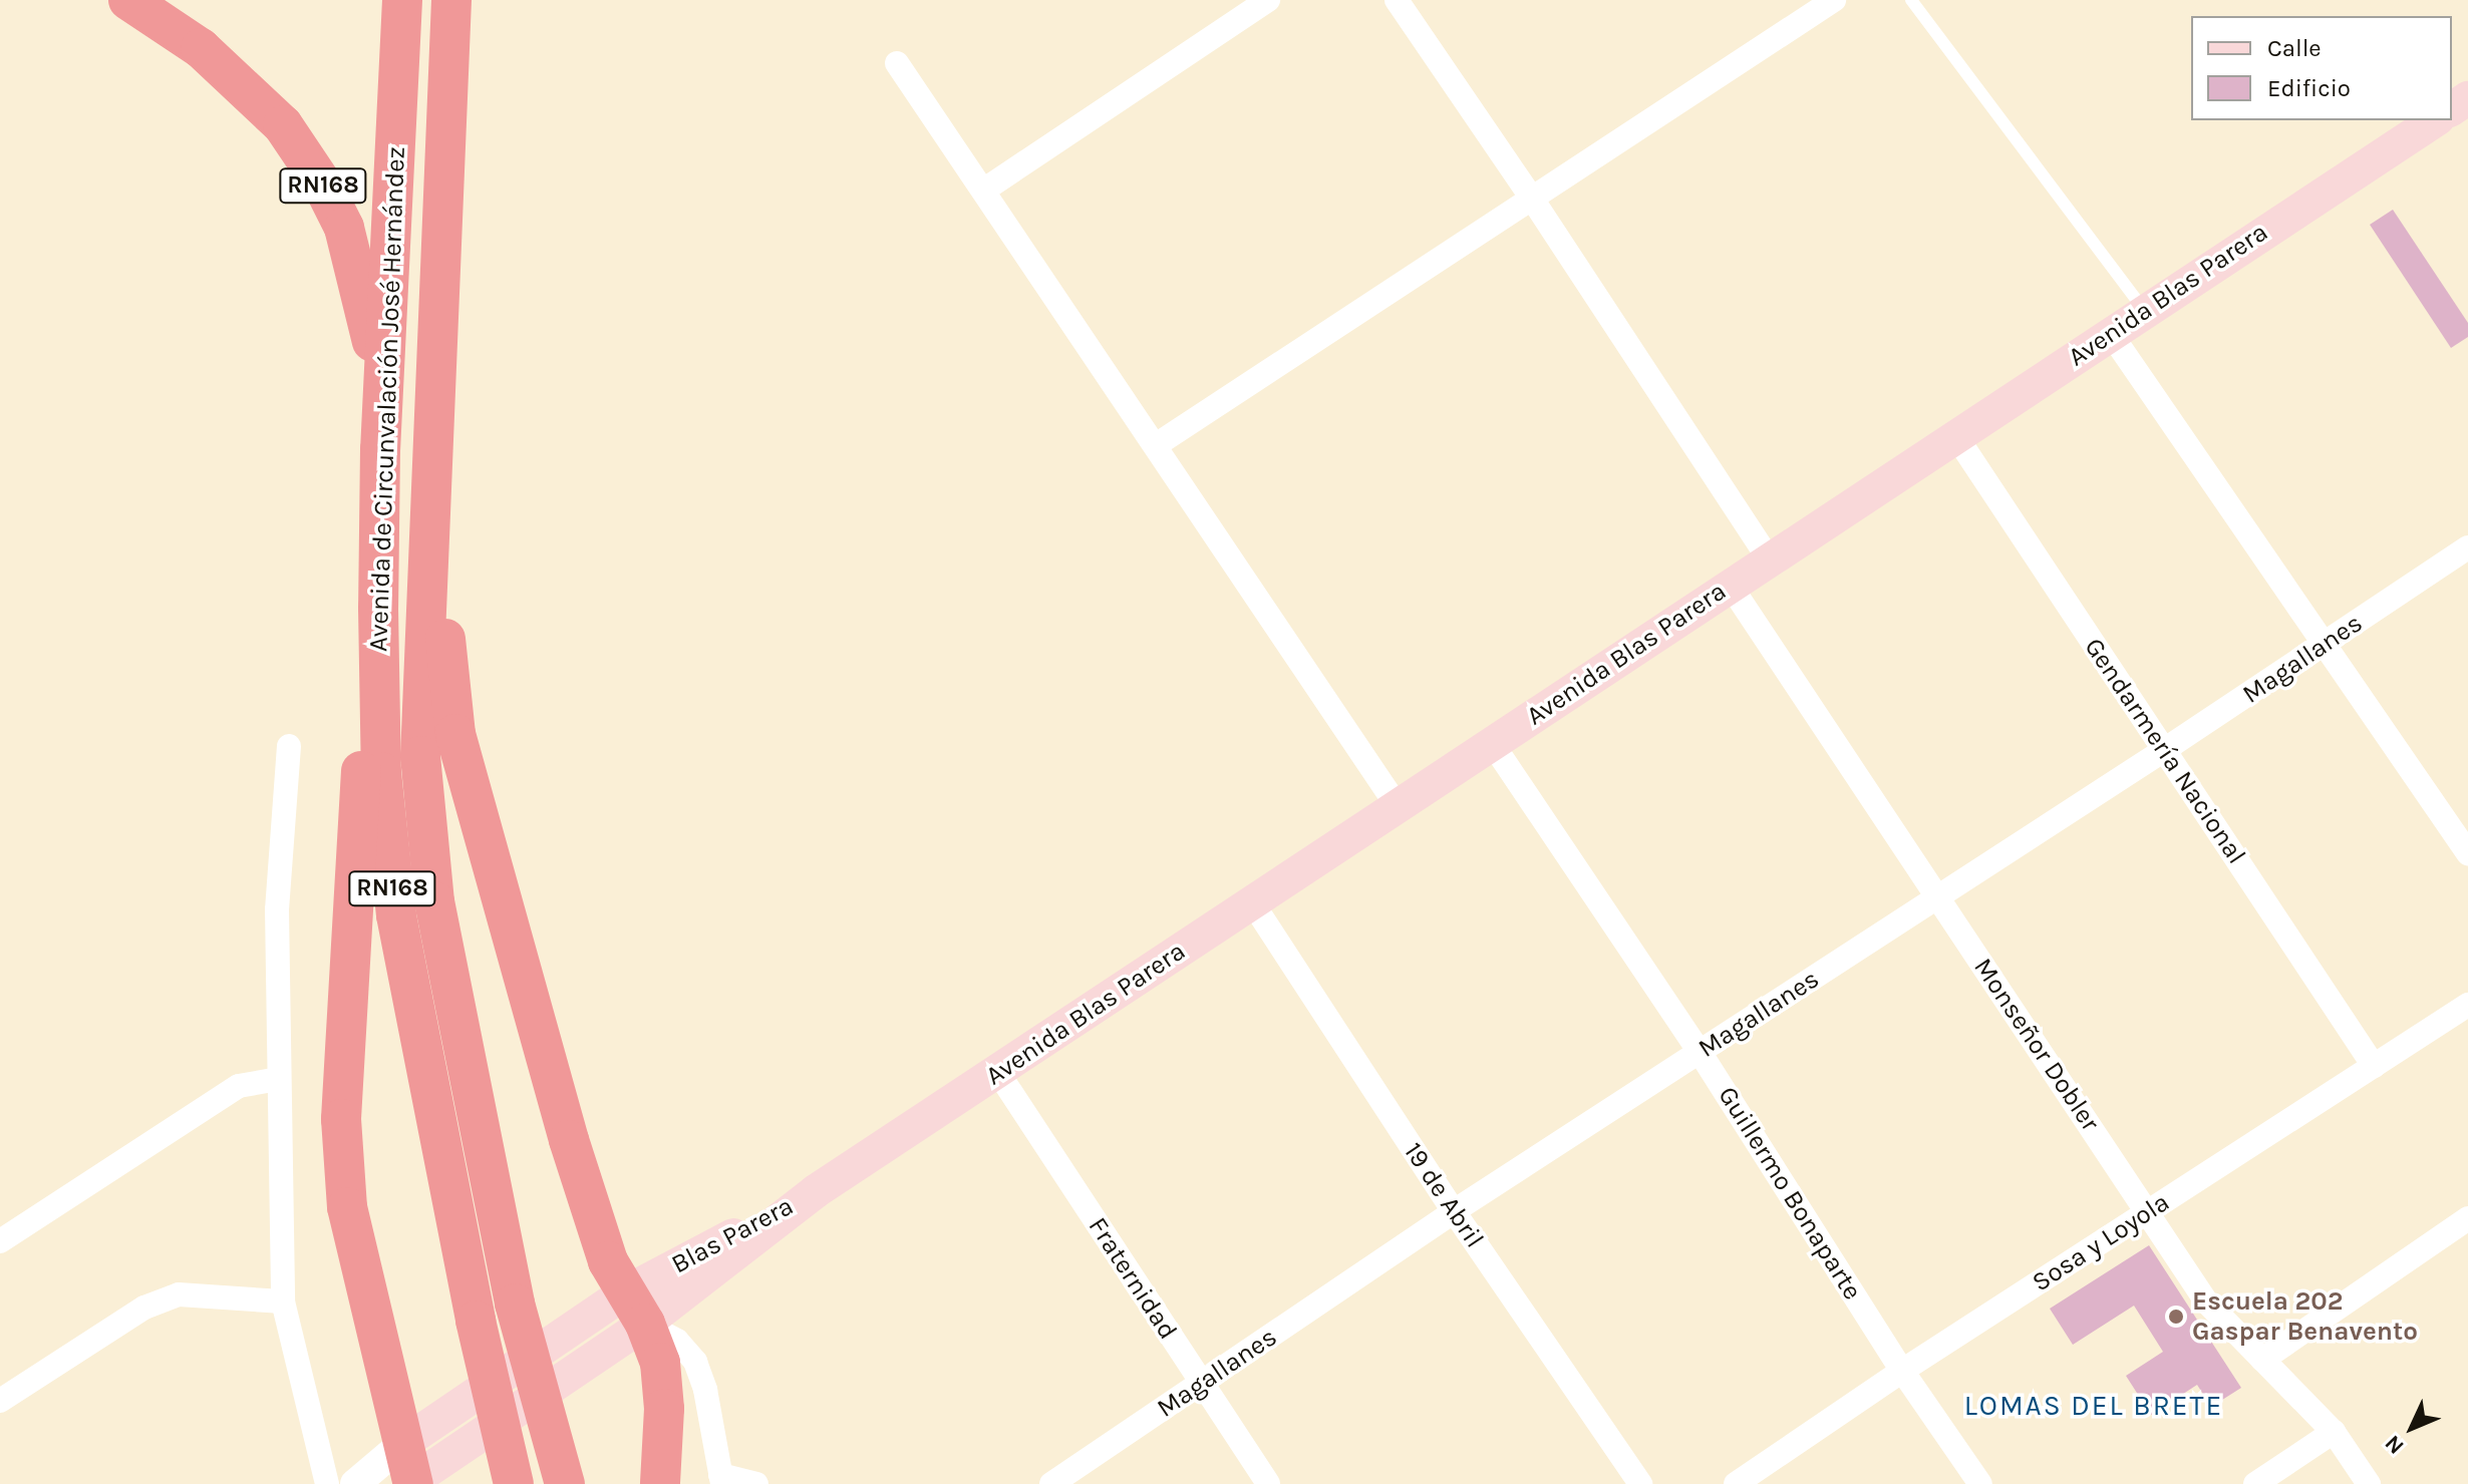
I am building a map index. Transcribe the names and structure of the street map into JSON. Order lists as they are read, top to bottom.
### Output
{
  "streets": {
    "highway": ["RN168", "Avenida de Circunvalación José Hernández"],
    "main road": ["Avenida Blas Parera", "Blas Parera"],
    "street": [
      "Magallanes",
      "Gendarmería Nacional",
      "Monseñor Dobler",
      "Guillermo Bonaparte",
      "19 de Abril",
      "Sosa y Loyola",
      "Fraternidad"
    ]
  },
  "crossings": [
    ["RN168", "Avenida de Circunvalación José Hernández"],
    ["Avenida Blas Parera", "Gendarmería Nacional"],
    ["Avenida Blas Parera", "Monseñor Dobler"],
    ["Avenida Blas Parera", "Guillermo Bonaparte"],
    ["Avenida Blas Parera", "19 de Abril"],
    ["Avenida Blas Parera", "Blas Parera"],
    ["Avenida Blas Parera", "Fraternidad"],
    ["Magallanes", "Gendarmería Nacional"],
    ["Magallanes", "Monseñor Dobler"],
    ["Magallanes", "Guillermo Bonaparte"],
    ["Magallanes", "19 de Abril"],
    ["Magallanes", "Fraternidad"],
    ["Gendarmería Nacional", "Sosa y Loyola"],
    ["Monseñor Dobler", "Sosa y Loyola"],
    ["Guillermo Bonaparte", "Sosa y Loyola"]
  ],
  "districts": ["LOMAS DEL BRETE"],
  "places": ["Escuela 202 Gaspar Benavento"],
  "legend": ["Calle", "Edificio"],
  "north": "bottom left"
}
